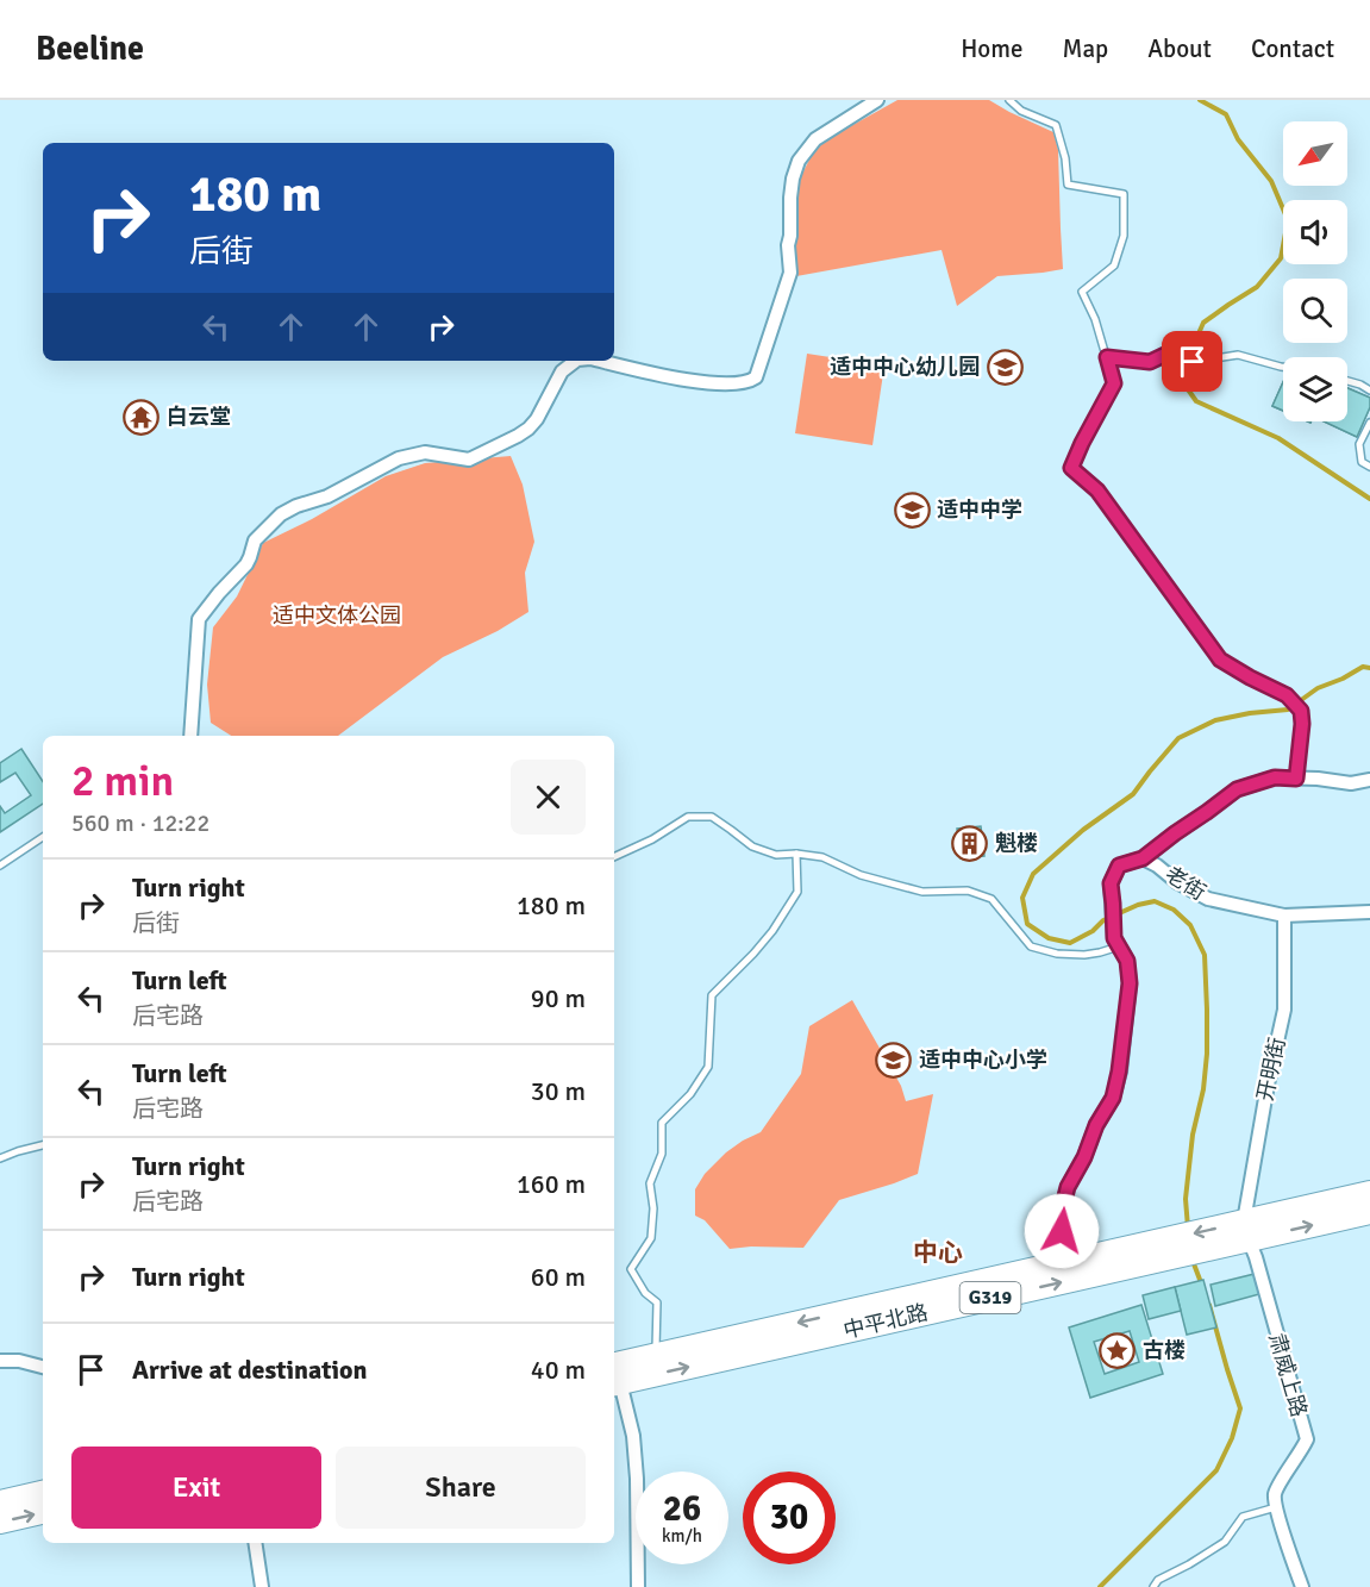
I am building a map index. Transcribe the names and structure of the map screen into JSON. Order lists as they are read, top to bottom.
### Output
{
  "streets": {
    "highway": ["G319", "中平北路"],
    "street": ["老街", "开明街", "肃威上路"]
  },
  "crossings": [
    ["老街", "开明街"],
    ["老街", "G319"],
    ["开明街", "G319"],
    ["开明街", "中平北路"],
    ["开明街", "肃威上路"],
    ["G319", "中平北路"],
    ["G319", "肃威上路"],
    ["中平北路", "肃威上路"]
  ],
  "districts": ["中心"],
  "parks": ["适中文体公园"],
  "places": {
    "school or university": ["适中中心幼儿园", "适中中学", "适中中心小学"],
    "temple": ["白云堂"],
    "building": ["魁楼"],
    "place": ["古楼"]
  },
  "north": "bottom left",
  "page": {
    "header": "Beeline",
    "nav": [
      "Home",
      "Map",
      "About",
      "Contact"
    ],
    "turn": ["180 m", "后街"],
    "heading": ["2 min", "560 m · 12:22"],
    "list": [
      {
        "name": "Turn right",
        "note": "后街",
        "value": "180 m"
      },
      {
        "name": "Turn left",
        "note": "后宅路",
        "value": "90 m"
      },
      {
        "name": "Turn left",
        "note": "后宅路",
        "value": "30 m"
      },
      {
        "name": "Turn right",
        "note": "后宅路",
        "value": "160 m"
      },
      {
        "name": "Turn right",
        "value": "60 m"
      },
      {
        "name": "Arrive at destination",
        "value": "40 m"
      }
    ],
    "buttons": ["Exit", "Share"],
    "speed": "26 km/h",
    "limit": "30"
  }
}
